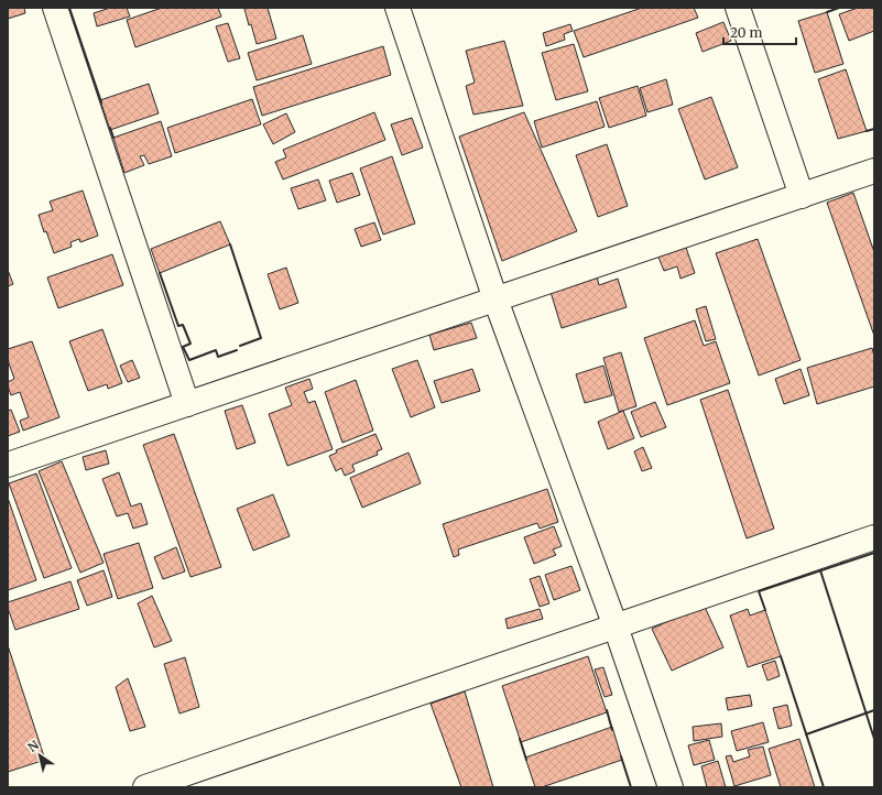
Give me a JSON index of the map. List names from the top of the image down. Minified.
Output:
{"scale_bar":"20 m","north":"top left"}
